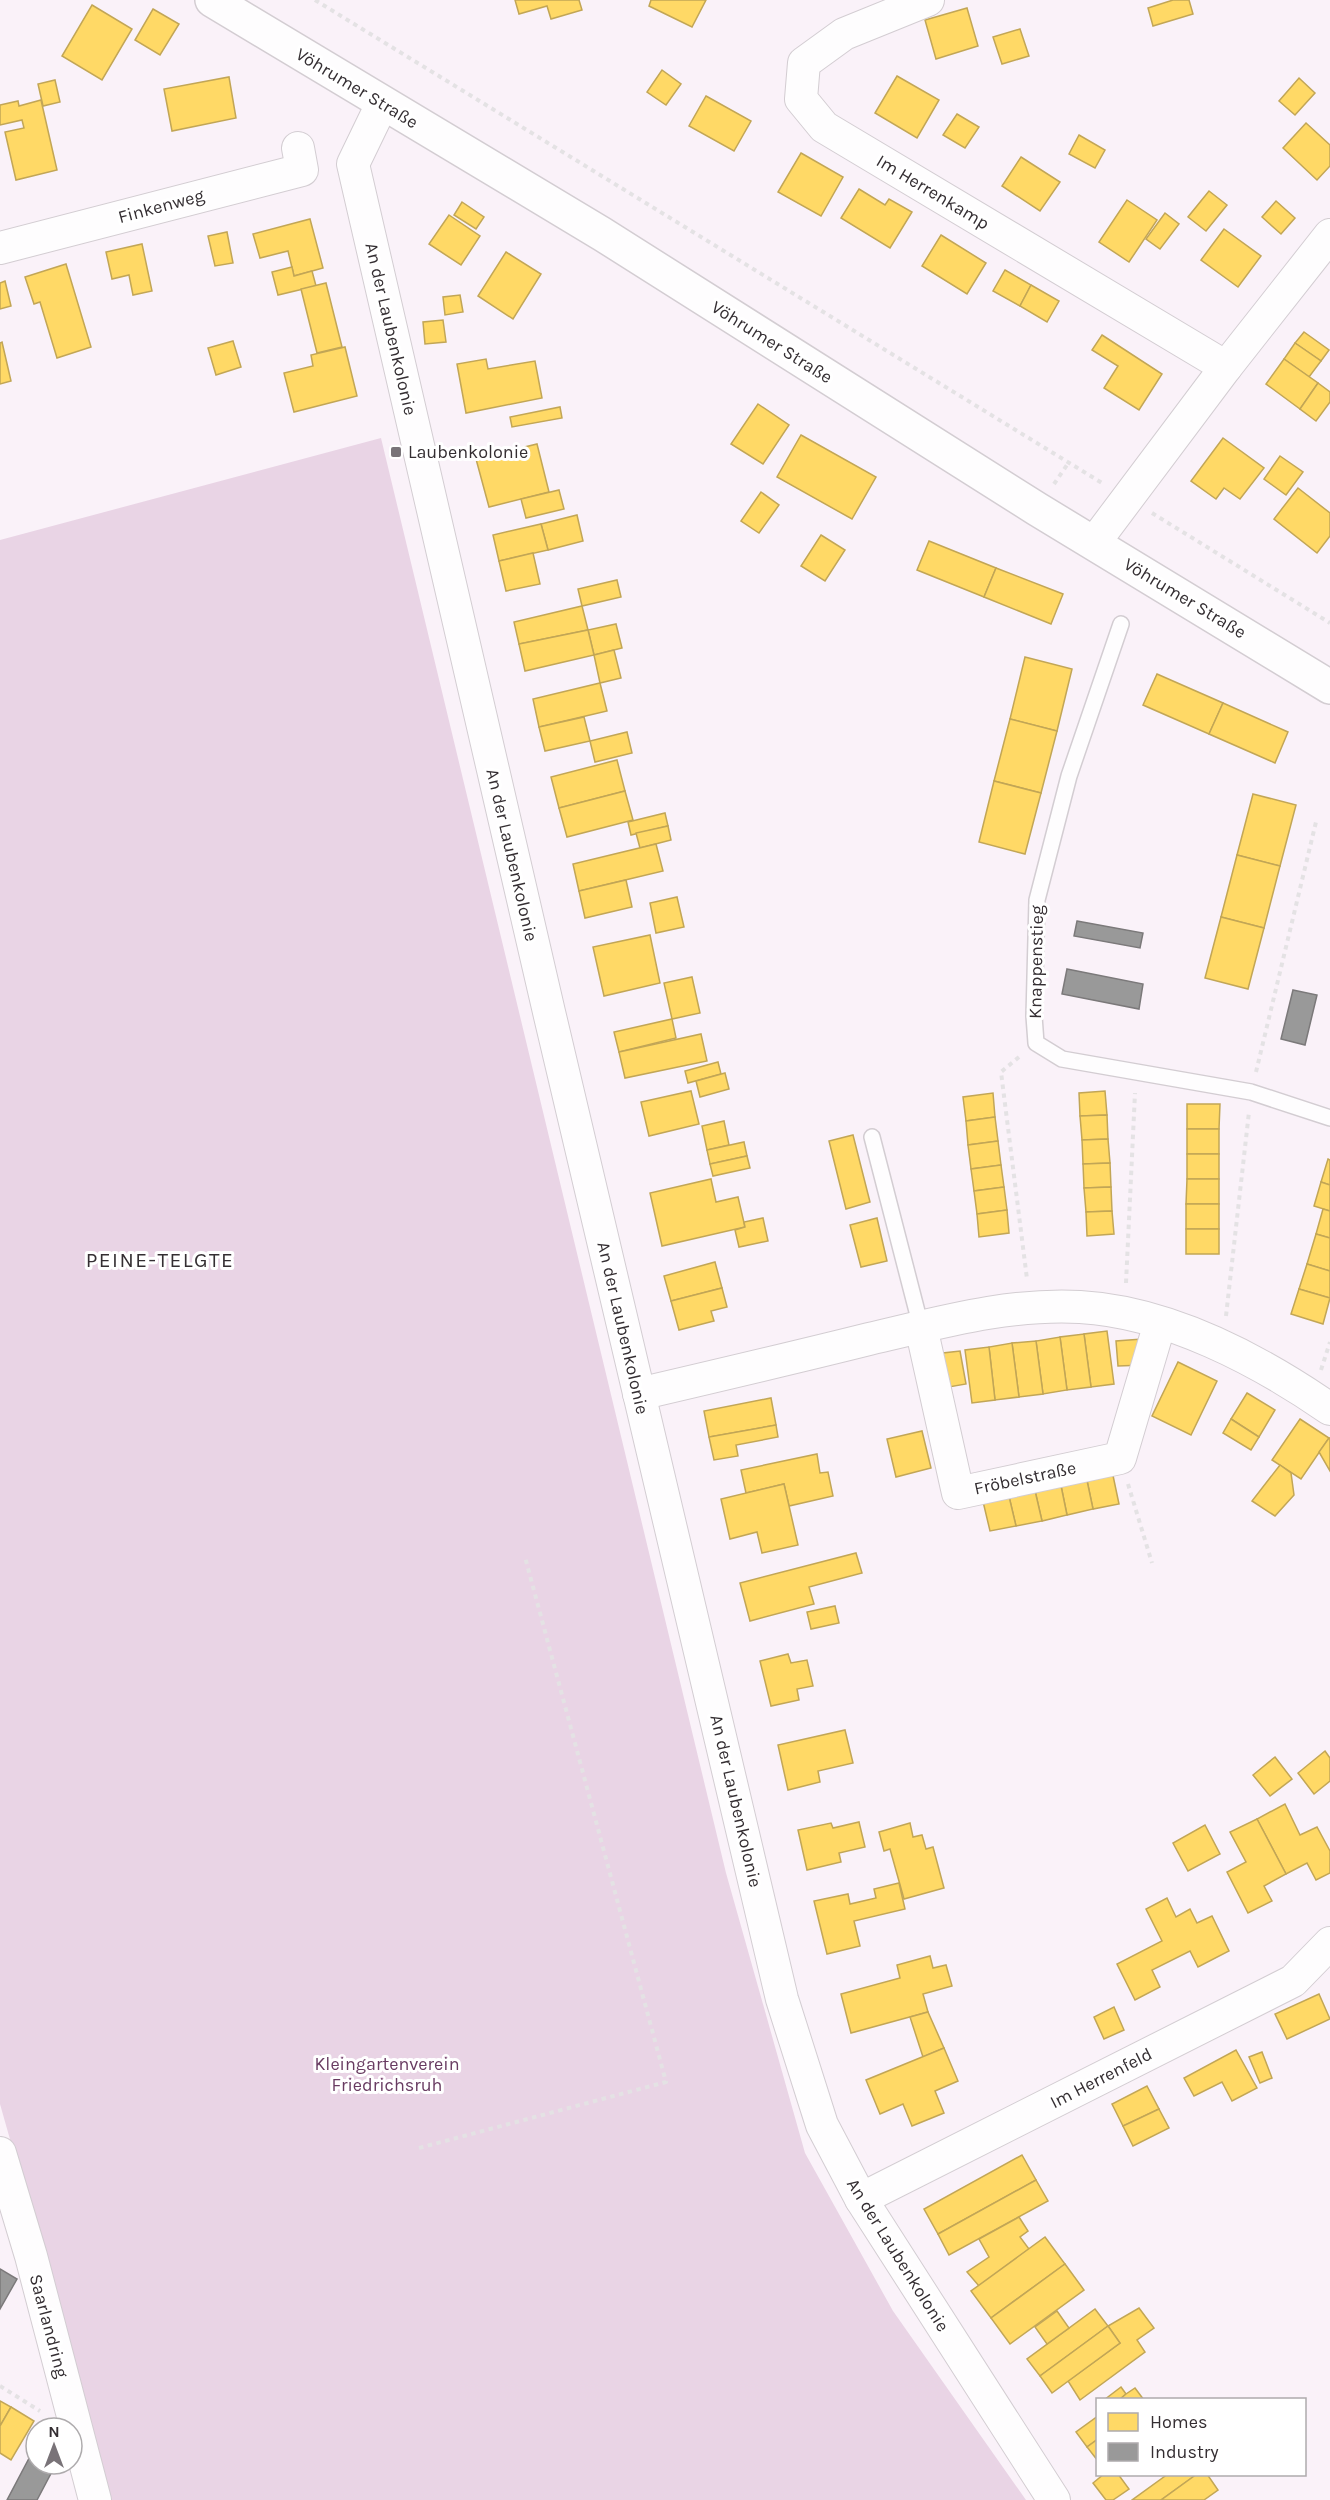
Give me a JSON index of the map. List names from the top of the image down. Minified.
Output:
{"streets":{"main road":["Vöhrumer Straße"],"street":["Im Herrenkamp","Finkenweg","An der Laubenkolonie","Fröbelstraße","Im Herrenfeld","Saarlandring"],"lane":["Knappenstieg"]},"crossings":[["Vöhrumer Straße","An der Laubenkolonie"],["An der Laubenkolonie","Im Herrenfeld"]],"districts":["PEINE-TELGTE"],"parks":["Kleingartenverein Friedrichsruh"],"places":{"transit":["Laubenkolonie"]},"legend":["Homes","Industry"],"north":"top"}
